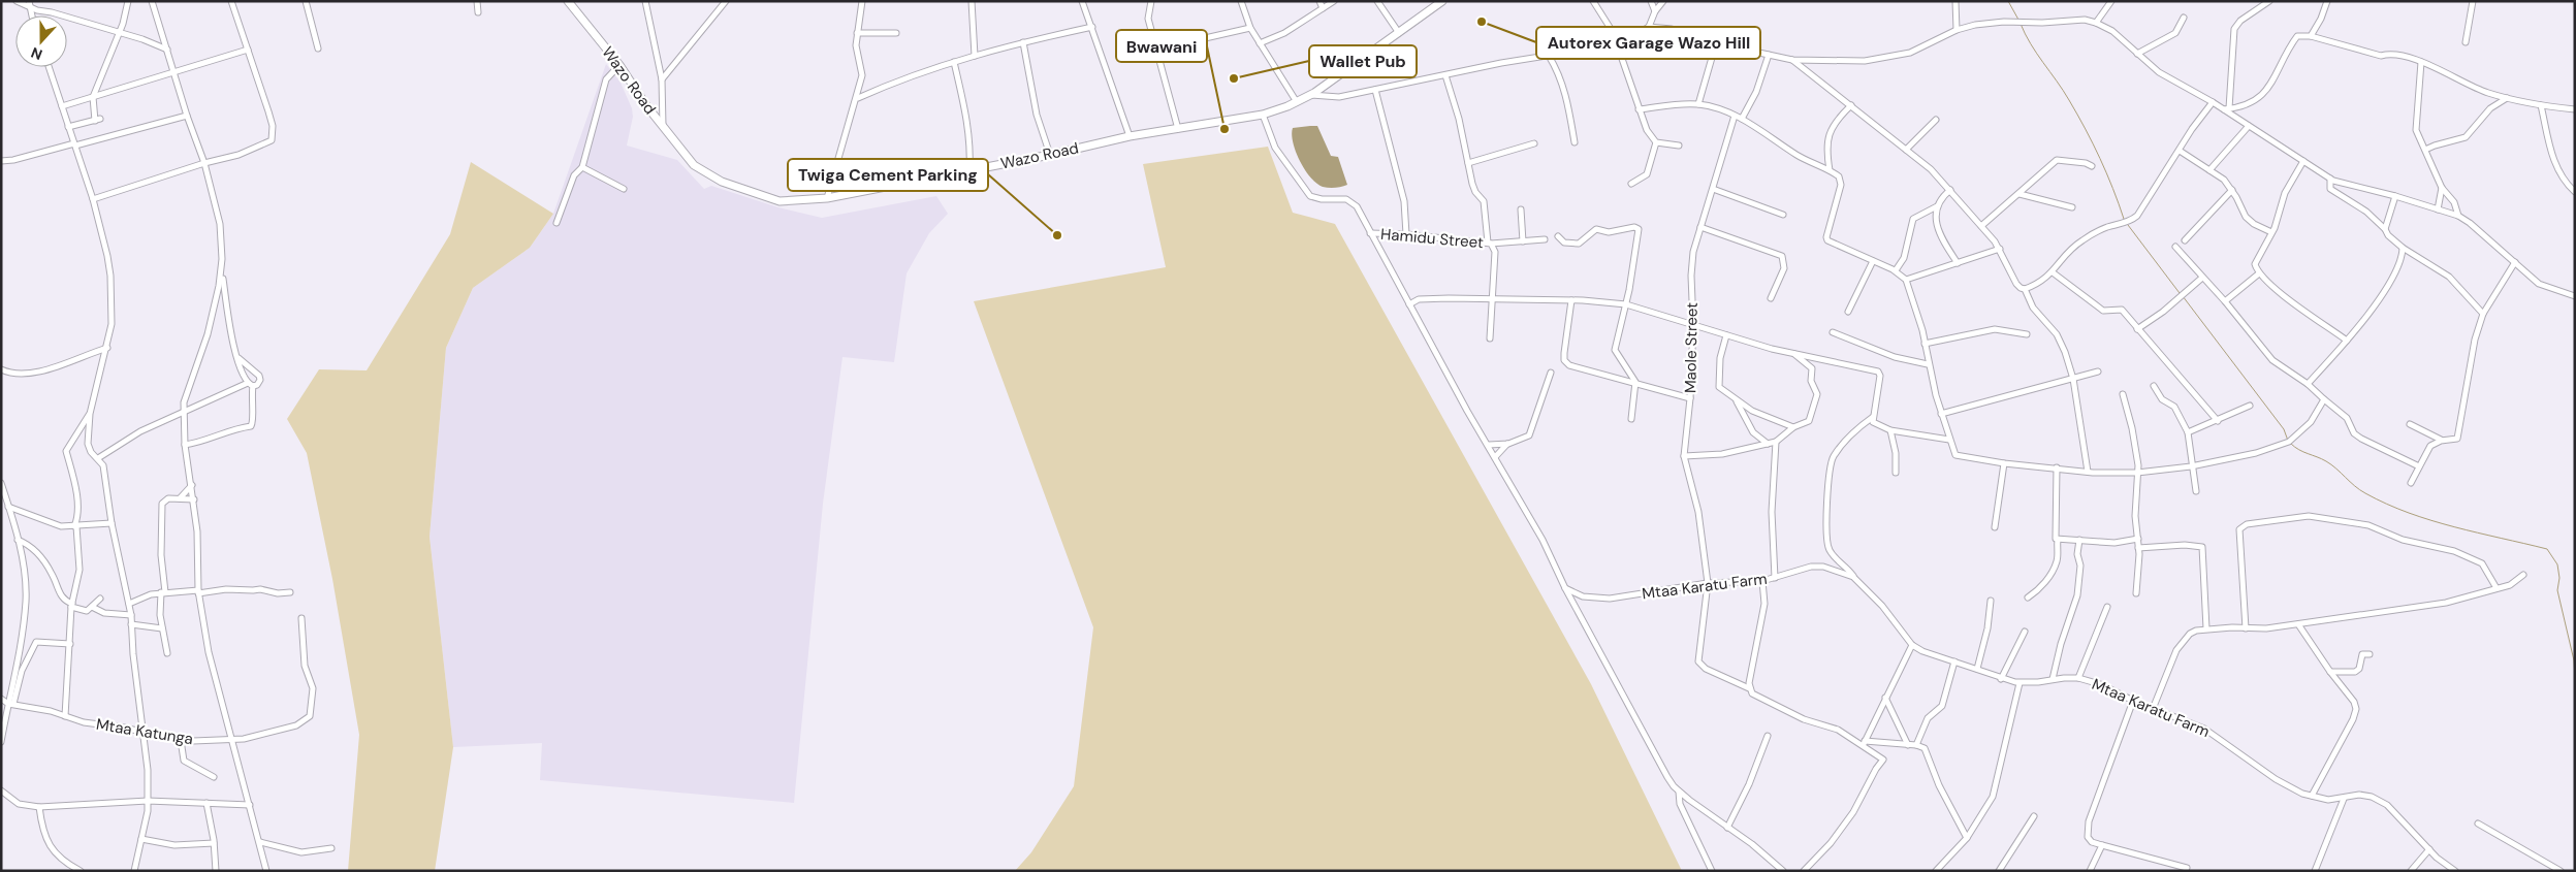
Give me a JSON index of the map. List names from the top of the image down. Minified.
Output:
{"streets":{"main road":["Wazo Road"],"street":["Hamidu Street","Maole Street","Mtaa Karatu Farm","Mtaa Katunga"]},"crossings":[["Maole Street","Mtaa Karatu Farm"]],"places":["Autorex Garage Wazo Hill","Wallet Pub","Bwawani","Twiga Cement Parking"],"north":"bottom"}
